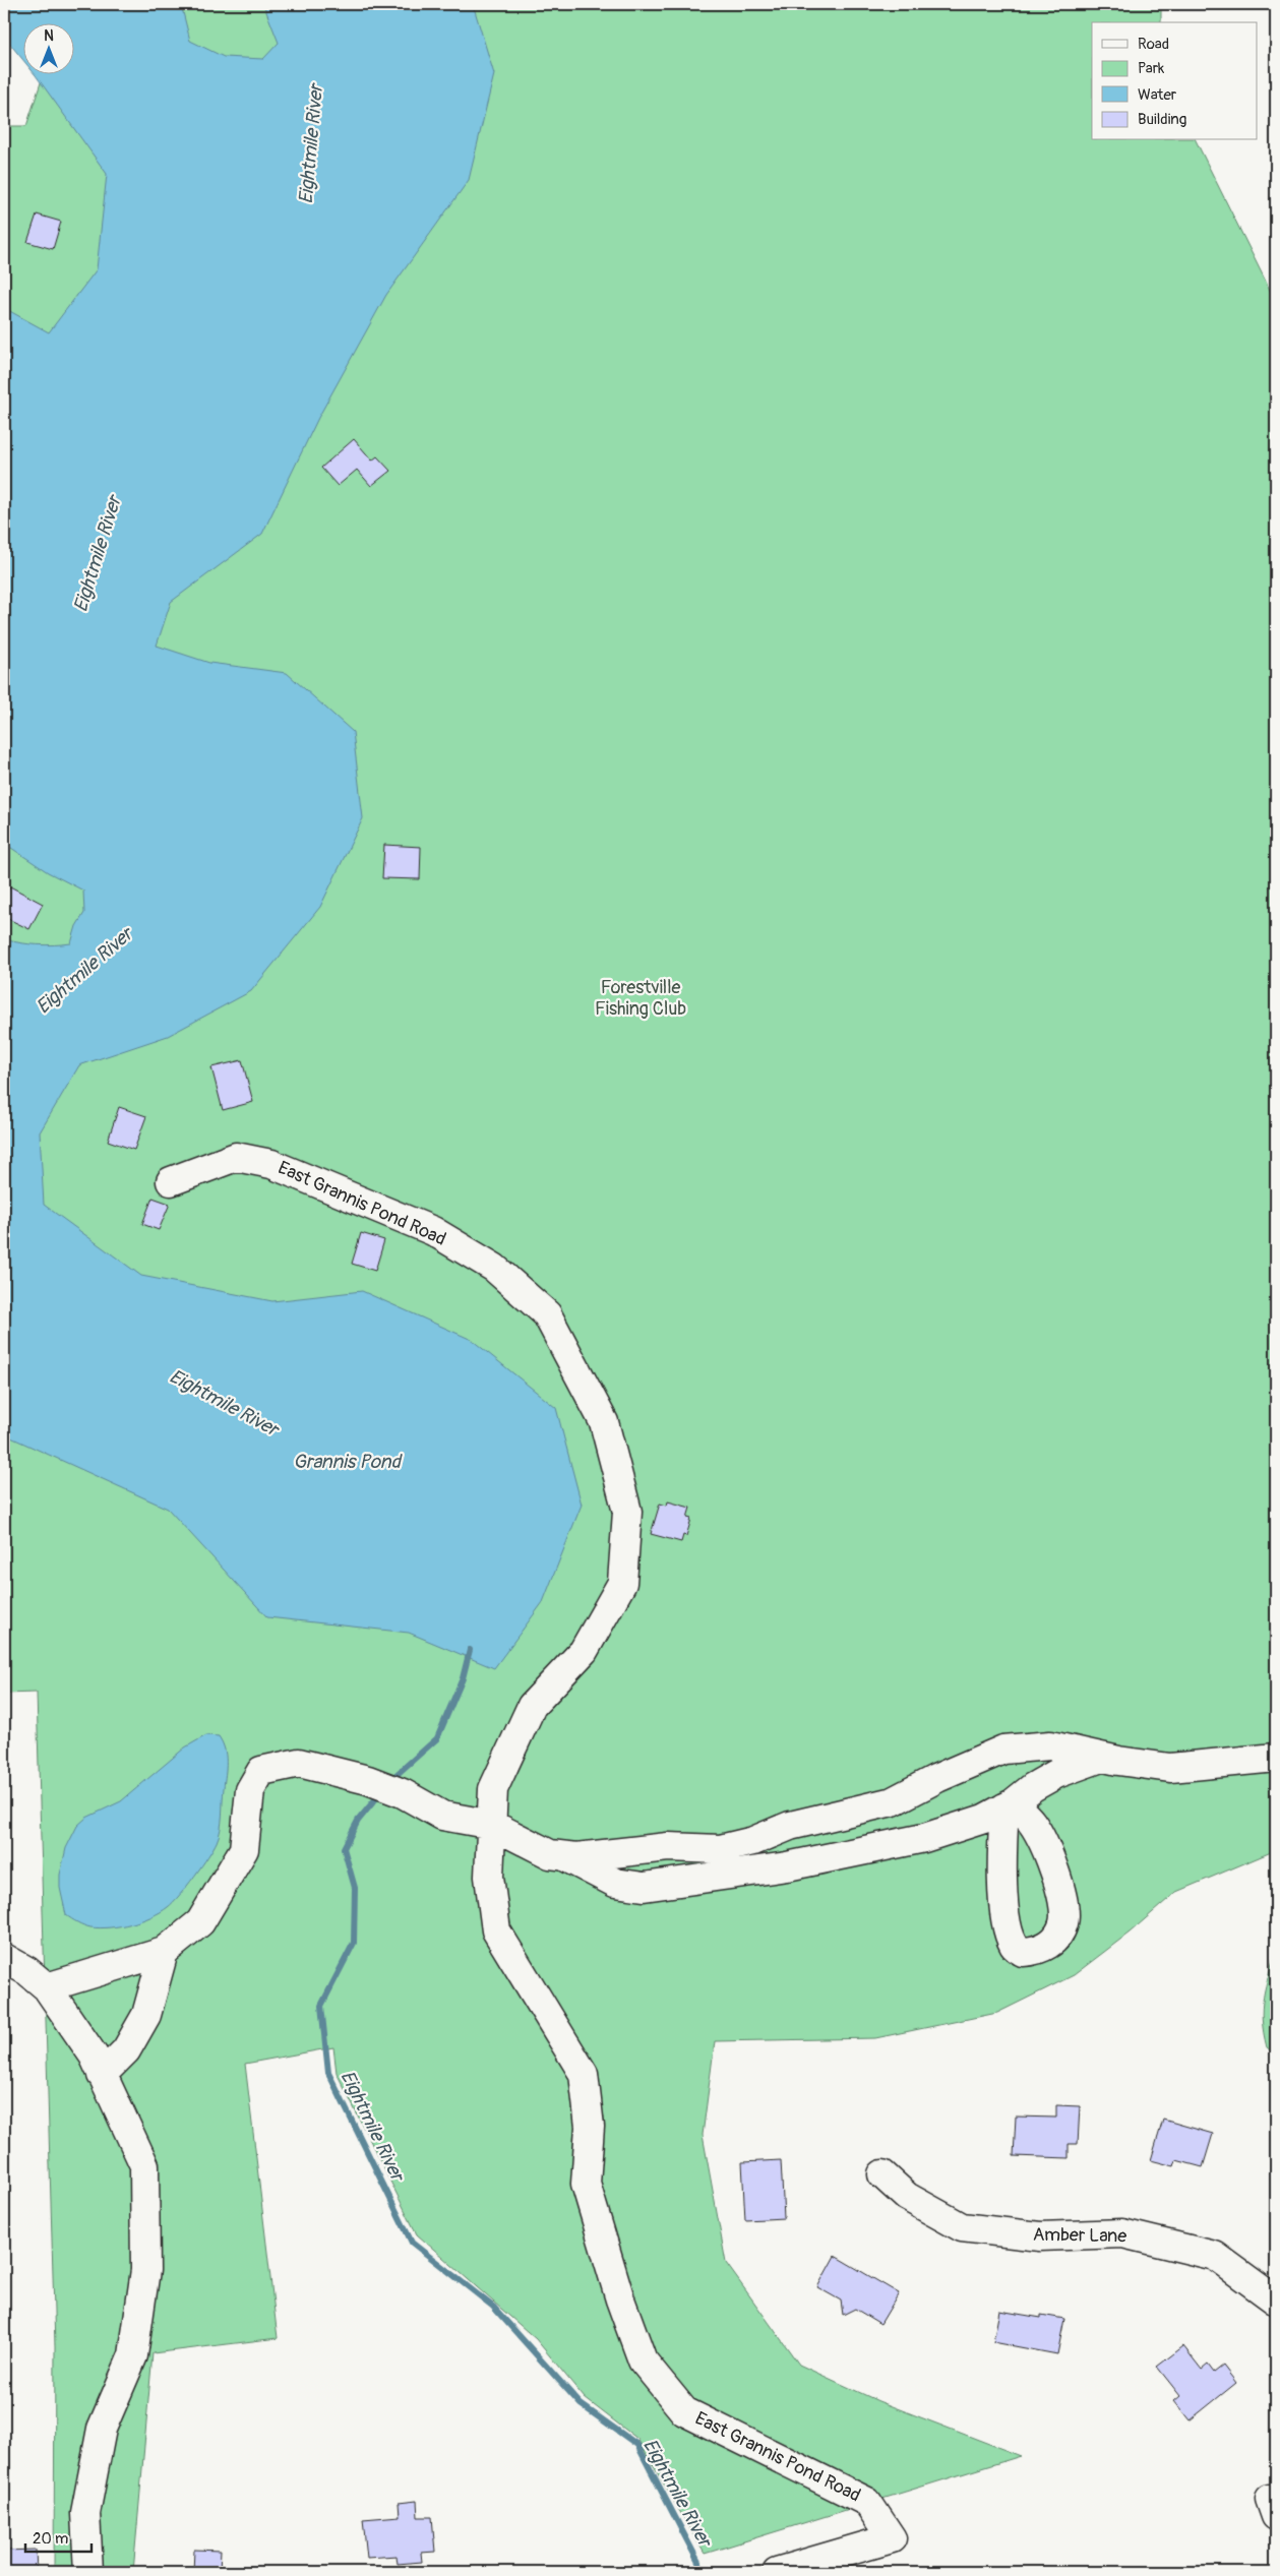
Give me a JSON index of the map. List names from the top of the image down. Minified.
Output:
{"streets":{"street":["East Grannis Pond Road","Amber Lane"]},"water":["Eightmile River","Grannis Pond"],"parks":["Forestville Fishing Club"],"legend":["Road","Park","Water","Building"],"scale_bar":"20 m","north":"top"}
